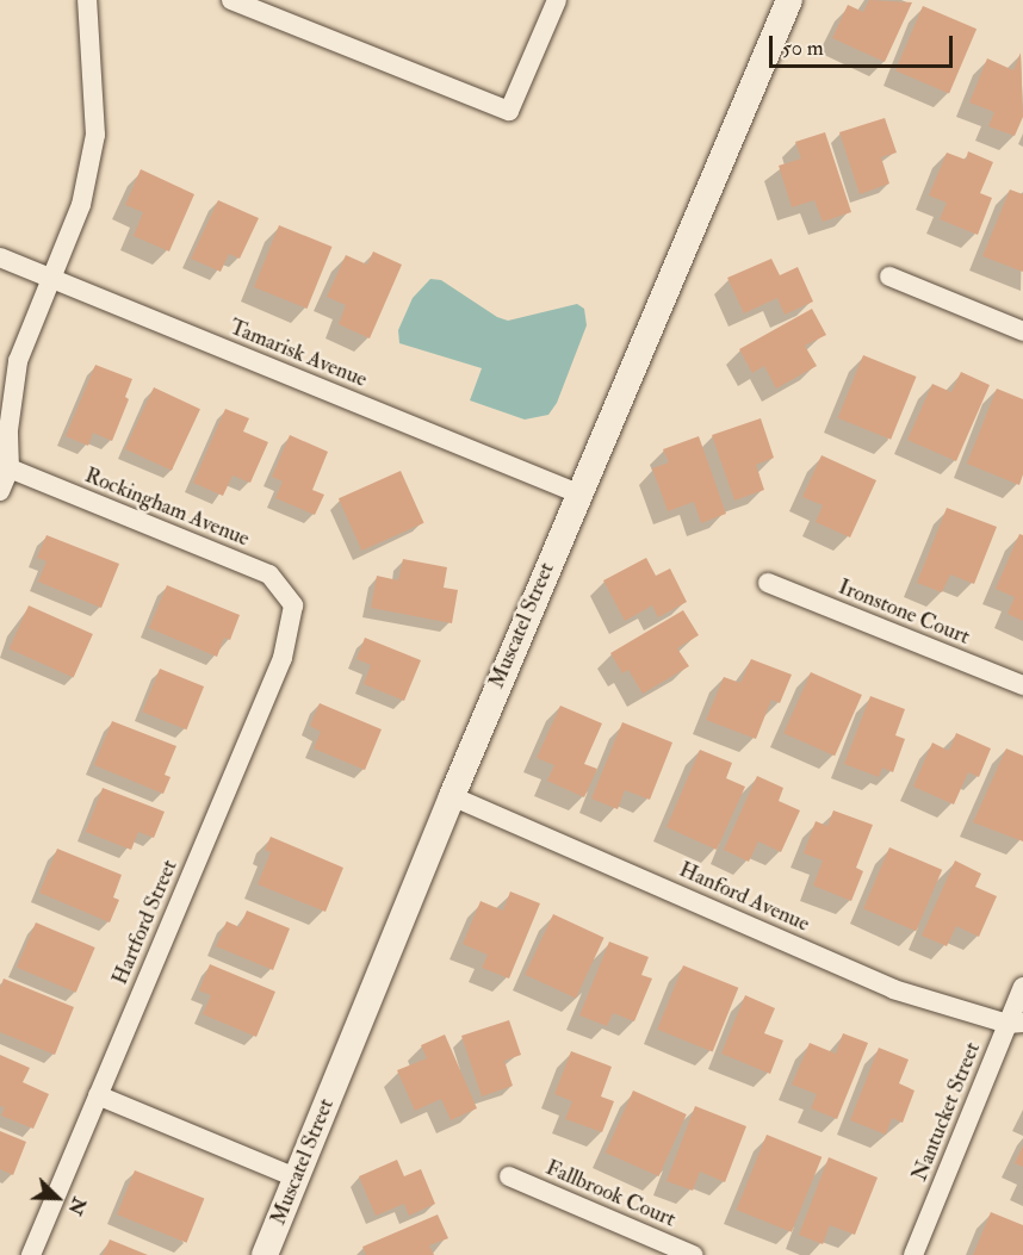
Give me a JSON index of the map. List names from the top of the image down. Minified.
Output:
{"streets":{"street":["Tamarisk Avenue","Rockingham Avenue","Ironstone Court","Muscatel Street","Hanford Avenue","Hartford Street","Nantucket Street","Fallbrook Court"]},"crossings":[["Tamarisk Avenue","Muscatel Street"],["Rockingham Avenue","Hartford Street"],["Muscatel Street","Hanford Avenue"],["Hanford Avenue","Nantucket Street"]],"scale_bar":"50 m","north":"bottom right"}
